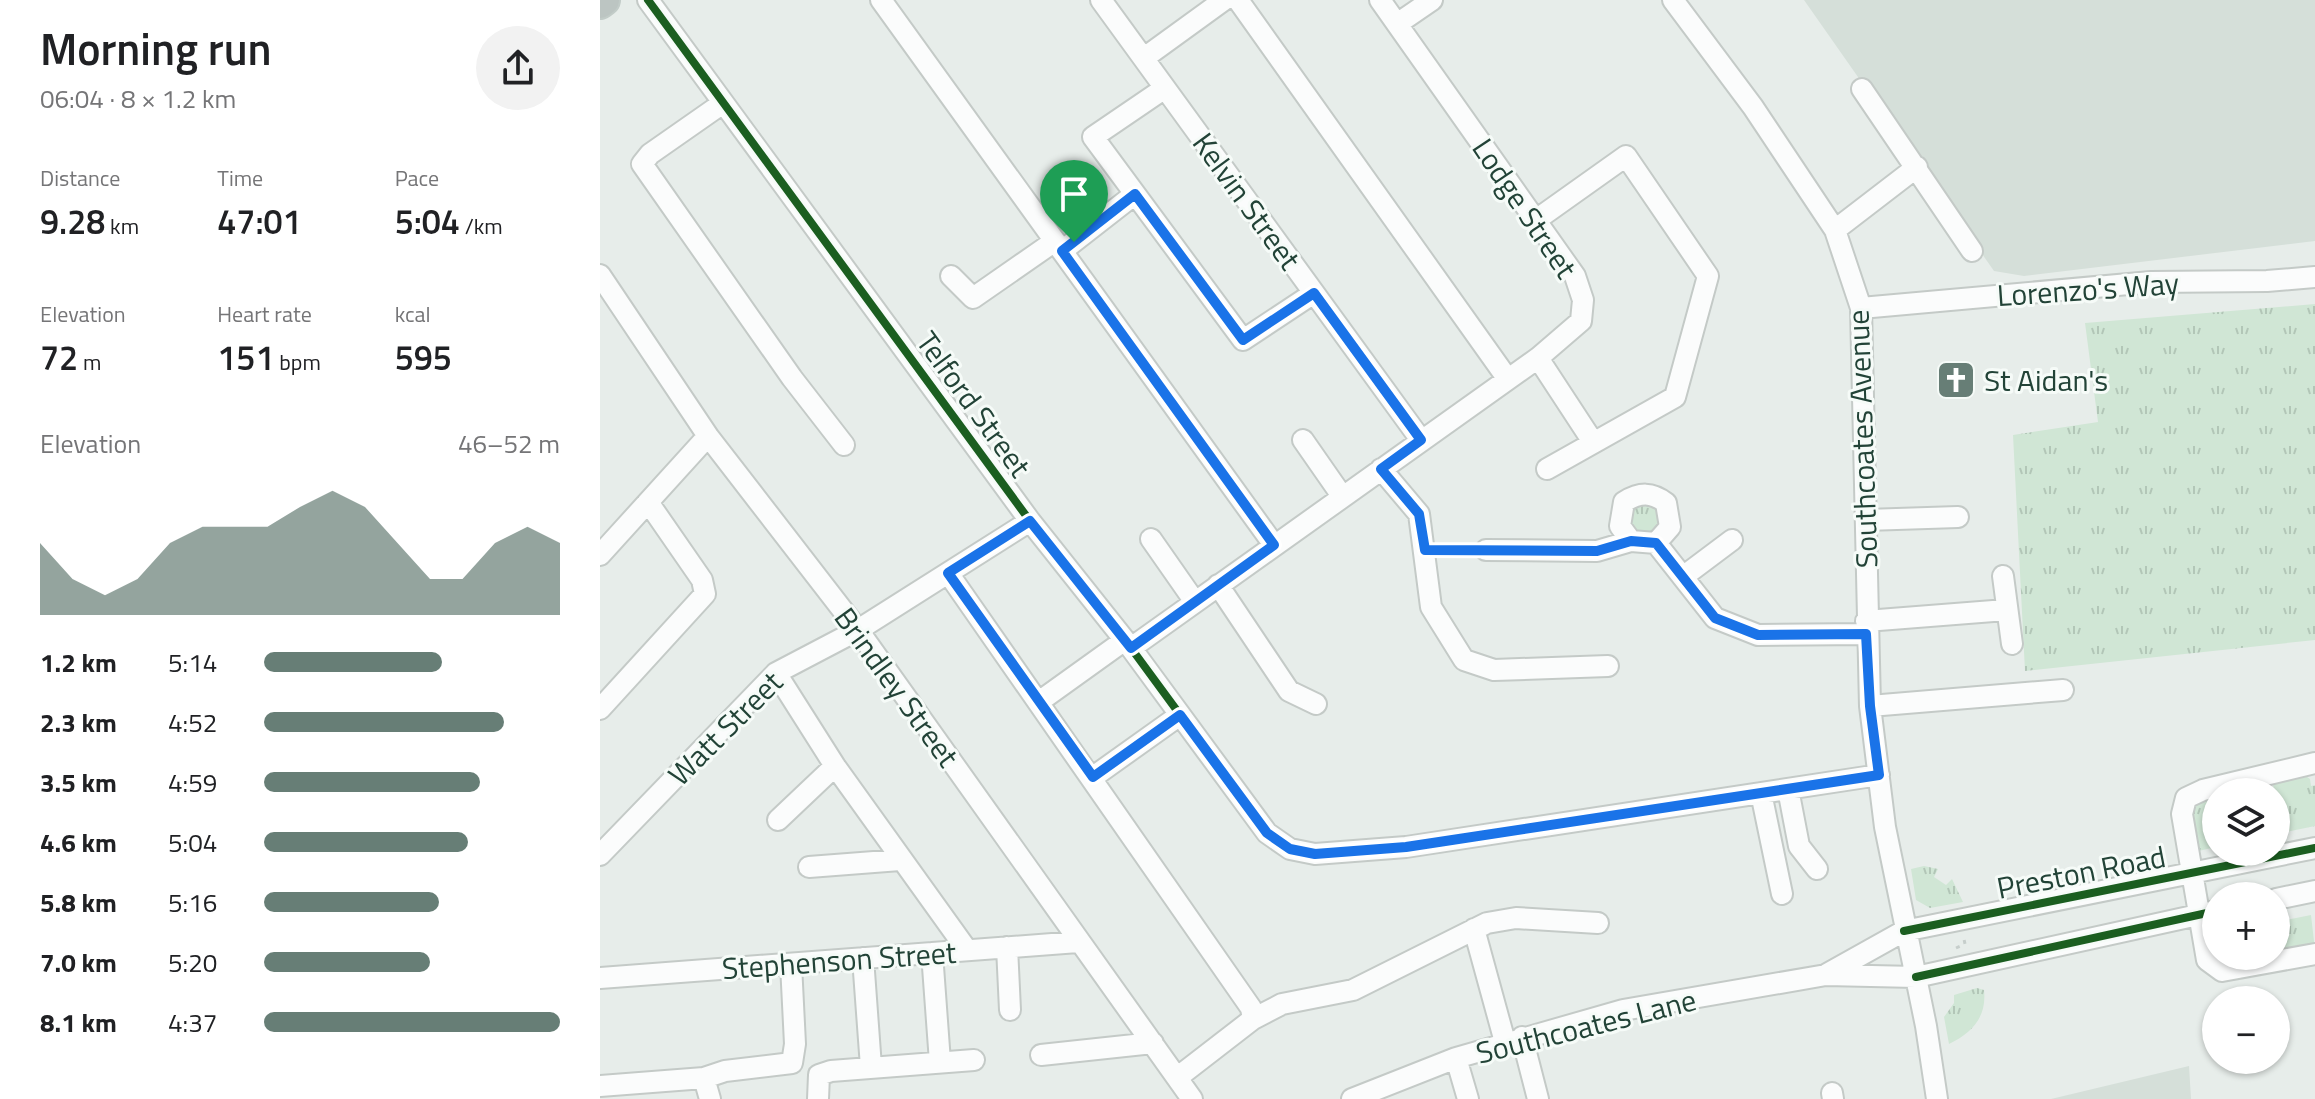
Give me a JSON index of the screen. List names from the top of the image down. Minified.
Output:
{"streets":{"street":["Kelvin Street","Lodge Street","Lorenzo's Way","Telford Street","Southcoates Avenue","Brindley Street","Watt Street","Preston Road","Stephenson Street","Southcoates Lane"]},"crossings":[["Kelvin Street","Lodge Street"],["Lodge Street","Telford Street"],["Lorenzo's Way","Southcoates Avenue"],["Telford Street","Southcoates Avenue"],["Telford Street","Watt Street"],["Southcoates Avenue","Preston Road"],["Southcoates Avenue","Southcoates Lane"],["Brindley Street","Watt Street"],["Brindley Street","Stephenson Street"],["Preston Road","Southcoates Lane"]],"places":{"church":["St Aidan's"]},"page":{"heading":["Morning run","06:04 · 8 × 1.2 km"],"stats":[["Distance","9.28 km"],["Time","47:01"],["Pace","5:04 /km"],["Elevation","72 m"],["Heart rate","151 bpm"],["kcal","595"]],"chart":["Elevation","46–52 m"],"list":[{"name":"1.2 km","note":"5:14"},{"name":"2.3 km","note":"4:52"},{"name":"3.5 km","note":"4:59"},{"name":"4.6 km","note":"5:04"},{"name":"5.8 km","note":"5:16"},{"name":"7.0 km","note":"5:20"},{"name":"8.1 km","note":"4:37"}],"map_buttons":["+","−"]}}
